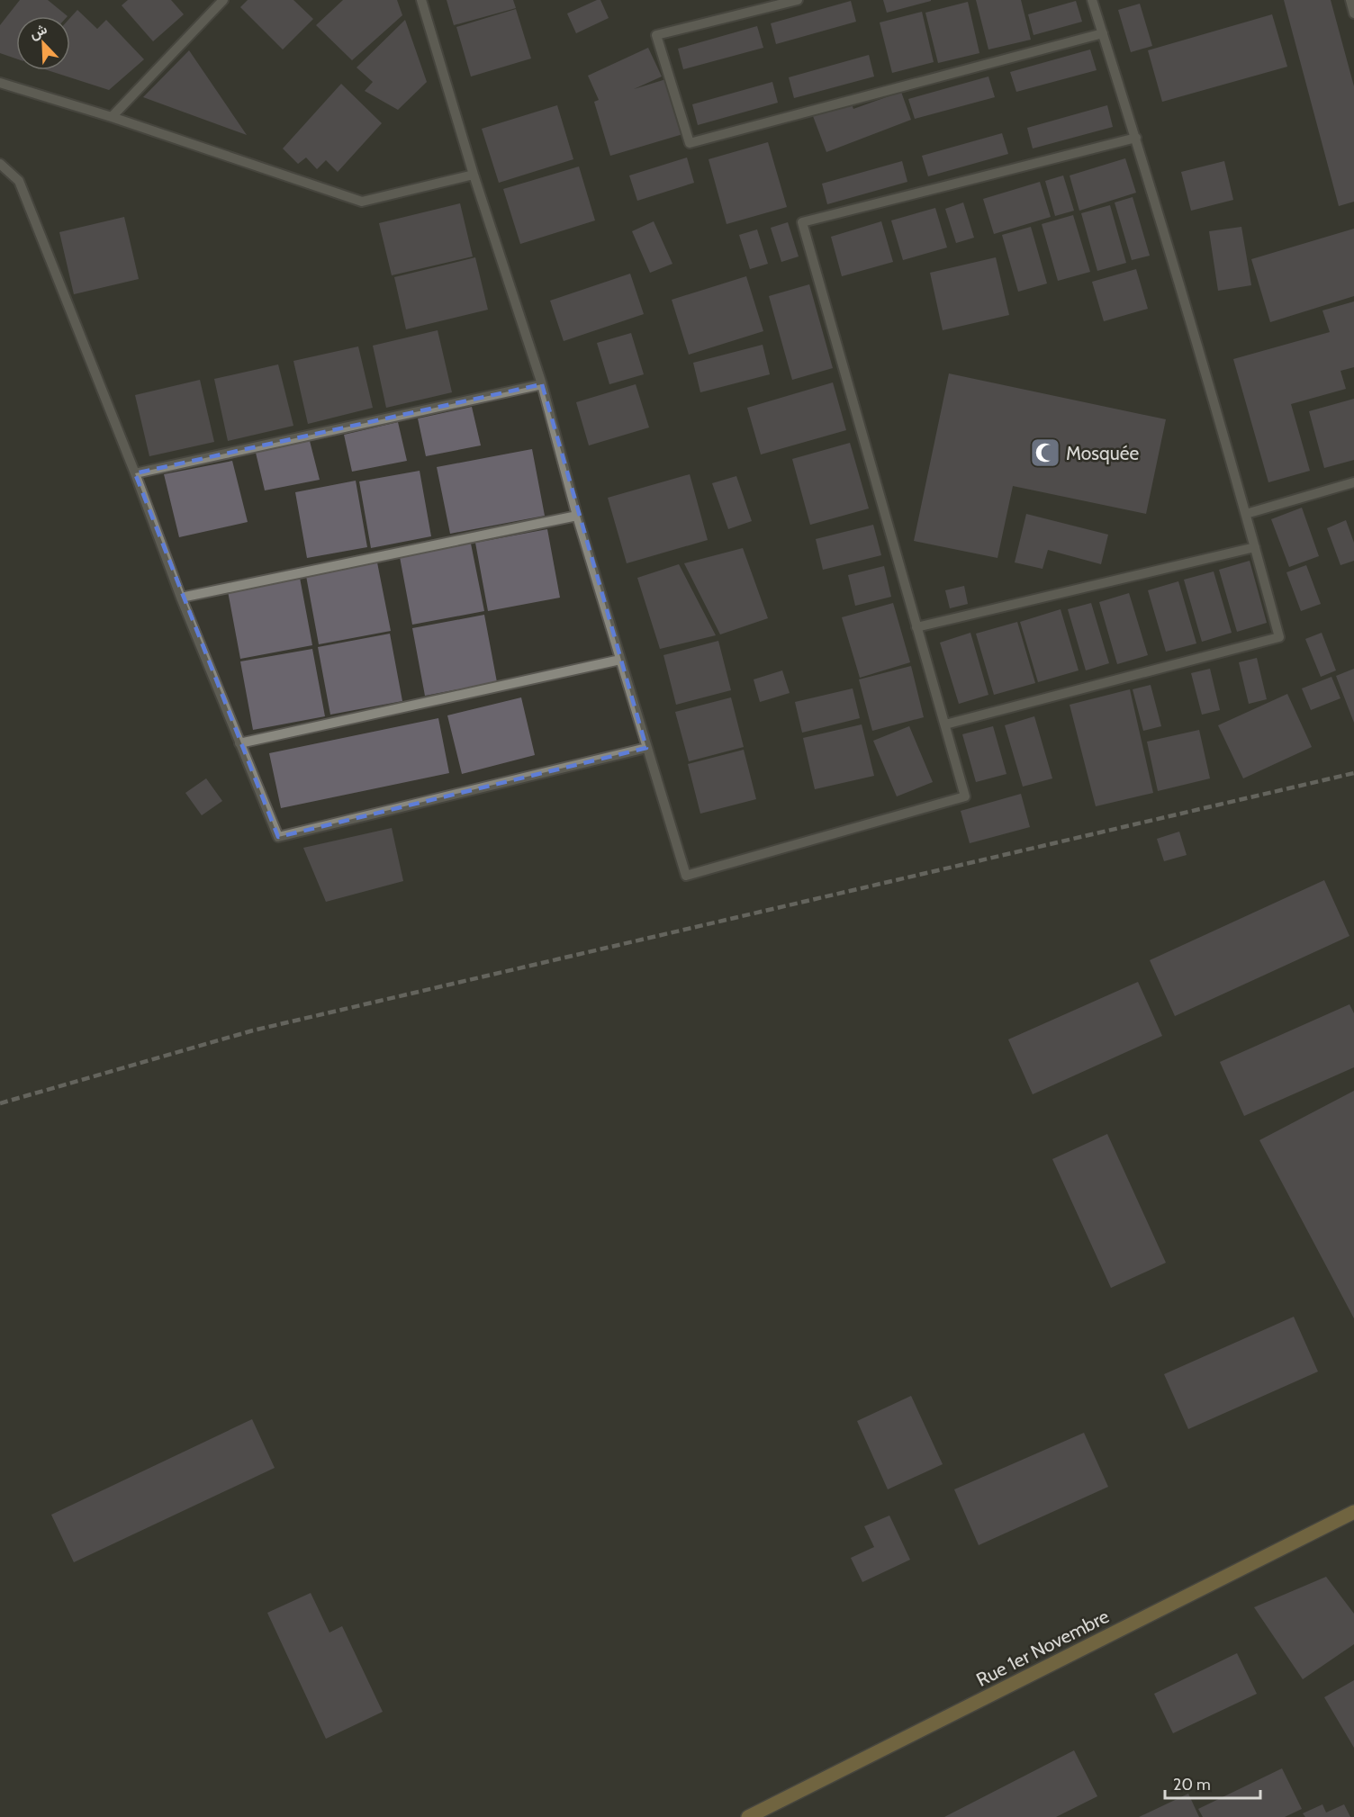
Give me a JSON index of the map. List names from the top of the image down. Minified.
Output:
{"streets":{"main road":["Rue 1er Novembre"]},"places":{"mosque":["Mosquée"]},"scale_bar":"20 m","north":"top left"}
